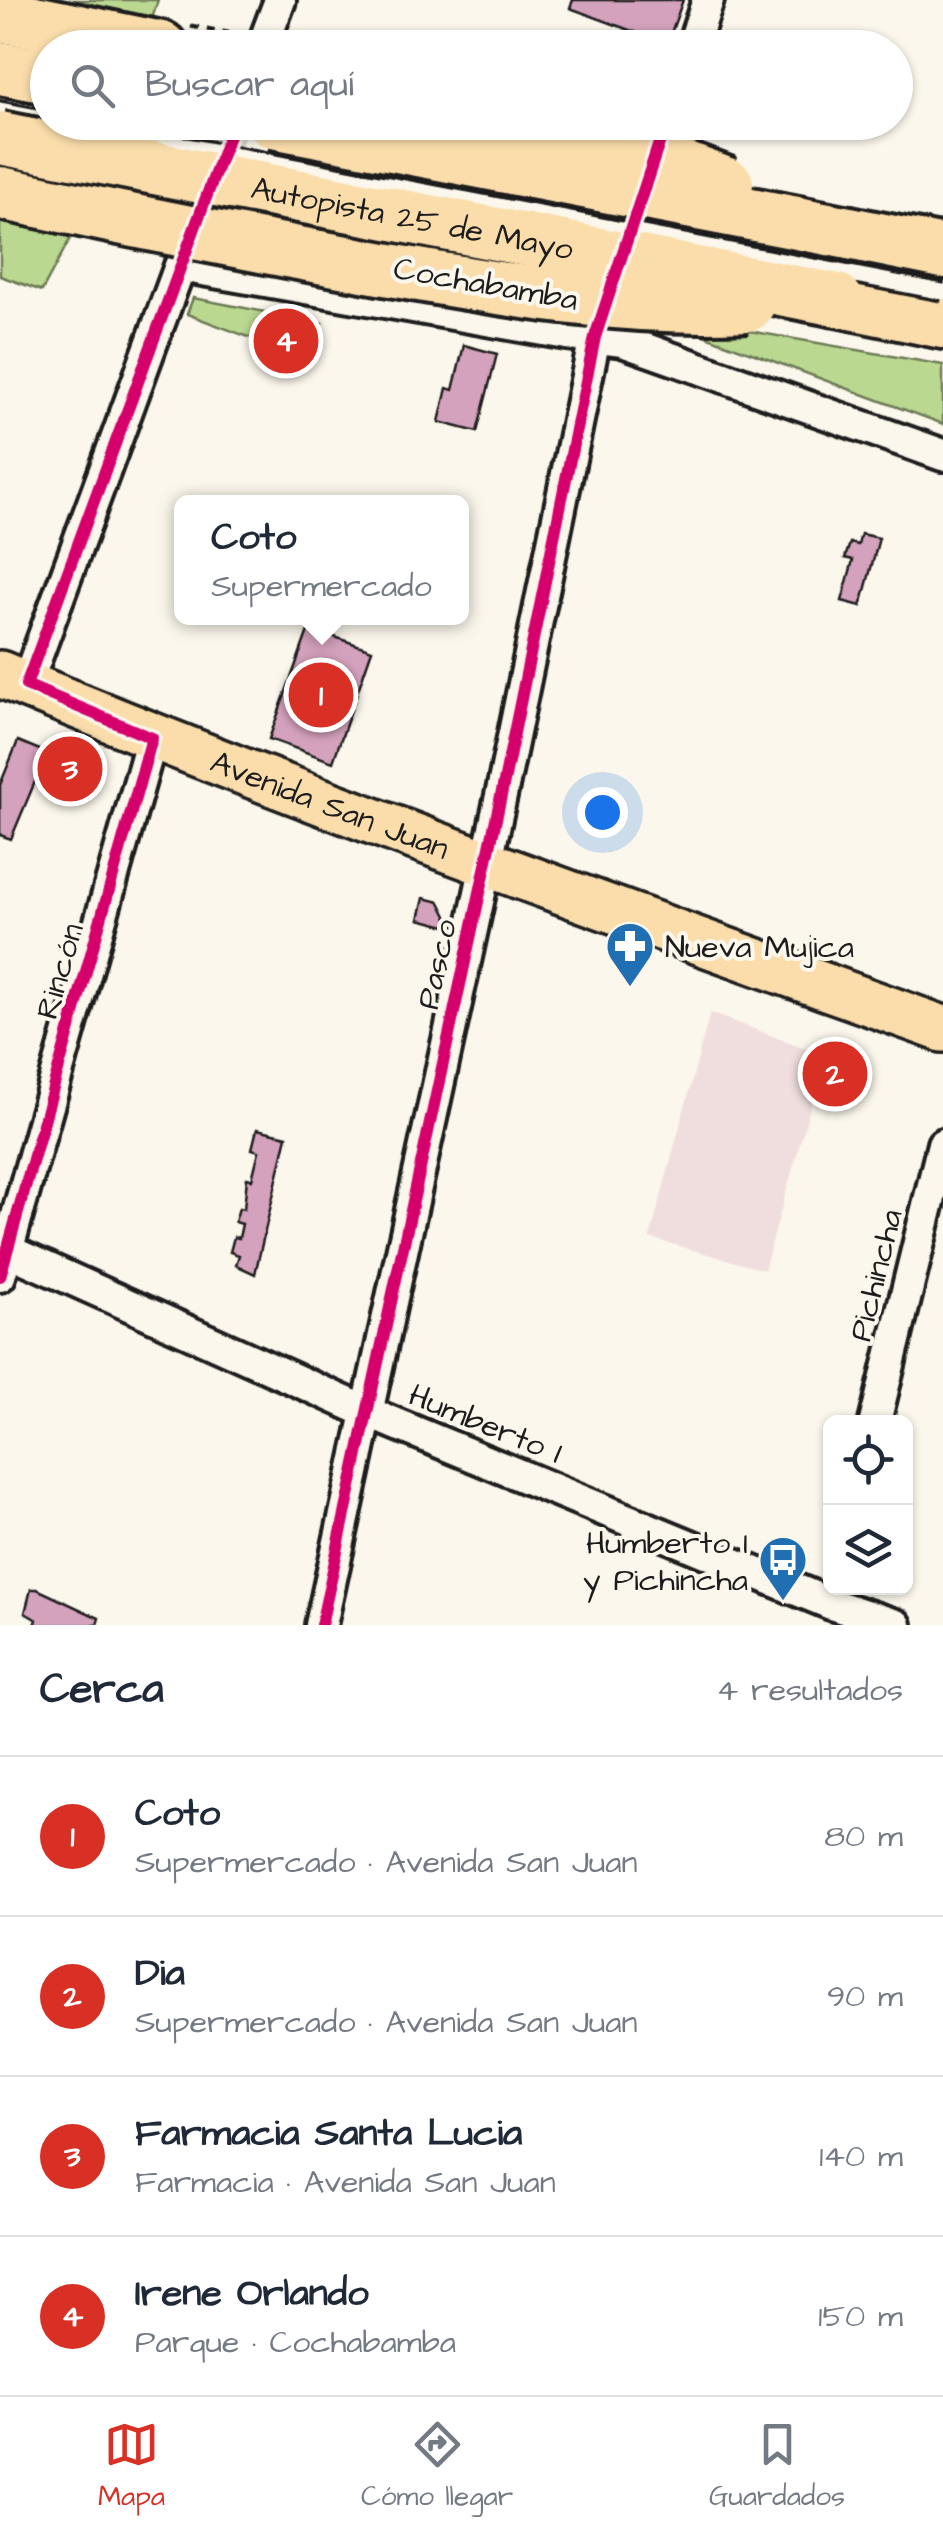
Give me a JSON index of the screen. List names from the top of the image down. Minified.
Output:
{"streets":{"highway":["Autopista 25 de Mayo"],"main road":["Avenida San Juan"],"street":["Cochabamba","Pasco","Rincón","Pichincha","Humberto I"]},"crossings":[["Cochabamba","Avenida San Juan"],["Cochabamba","Pasco"],["Avenida San Juan","Pasco"],["Avenida San Juan","Rincón"],["Pasco","Humberto I"],["Rincón","Humberto I"]],"places":{"pharmacy":["Nueva Mujica"],"bus stop":["Humberto I y Pichincha"]},"page":{"search":"Buscar aquí","pins":["4","1","3","2"],"popup":["Coto","Supermercado"],"heading":["Cerca","4 resultados"],"list":[{"mark":"1","name":"Coto","note":"Supermercado · Avenida San Juan","value":"80 m"},{"mark":"2","name":"Dia","note":"Supermercado · Avenida San Juan","value":"90 m"},{"mark":"3","name":"Farmacia Santa Lucia","note":"Farmacia · Avenida San Juan","value":"140 m"},{"mark":"4","name":"Irene Orlando","note":"Parque · Cochabamba","value":"150 m"}],"nav":["Mapa","Cómo llegar","Guardados"]}}
